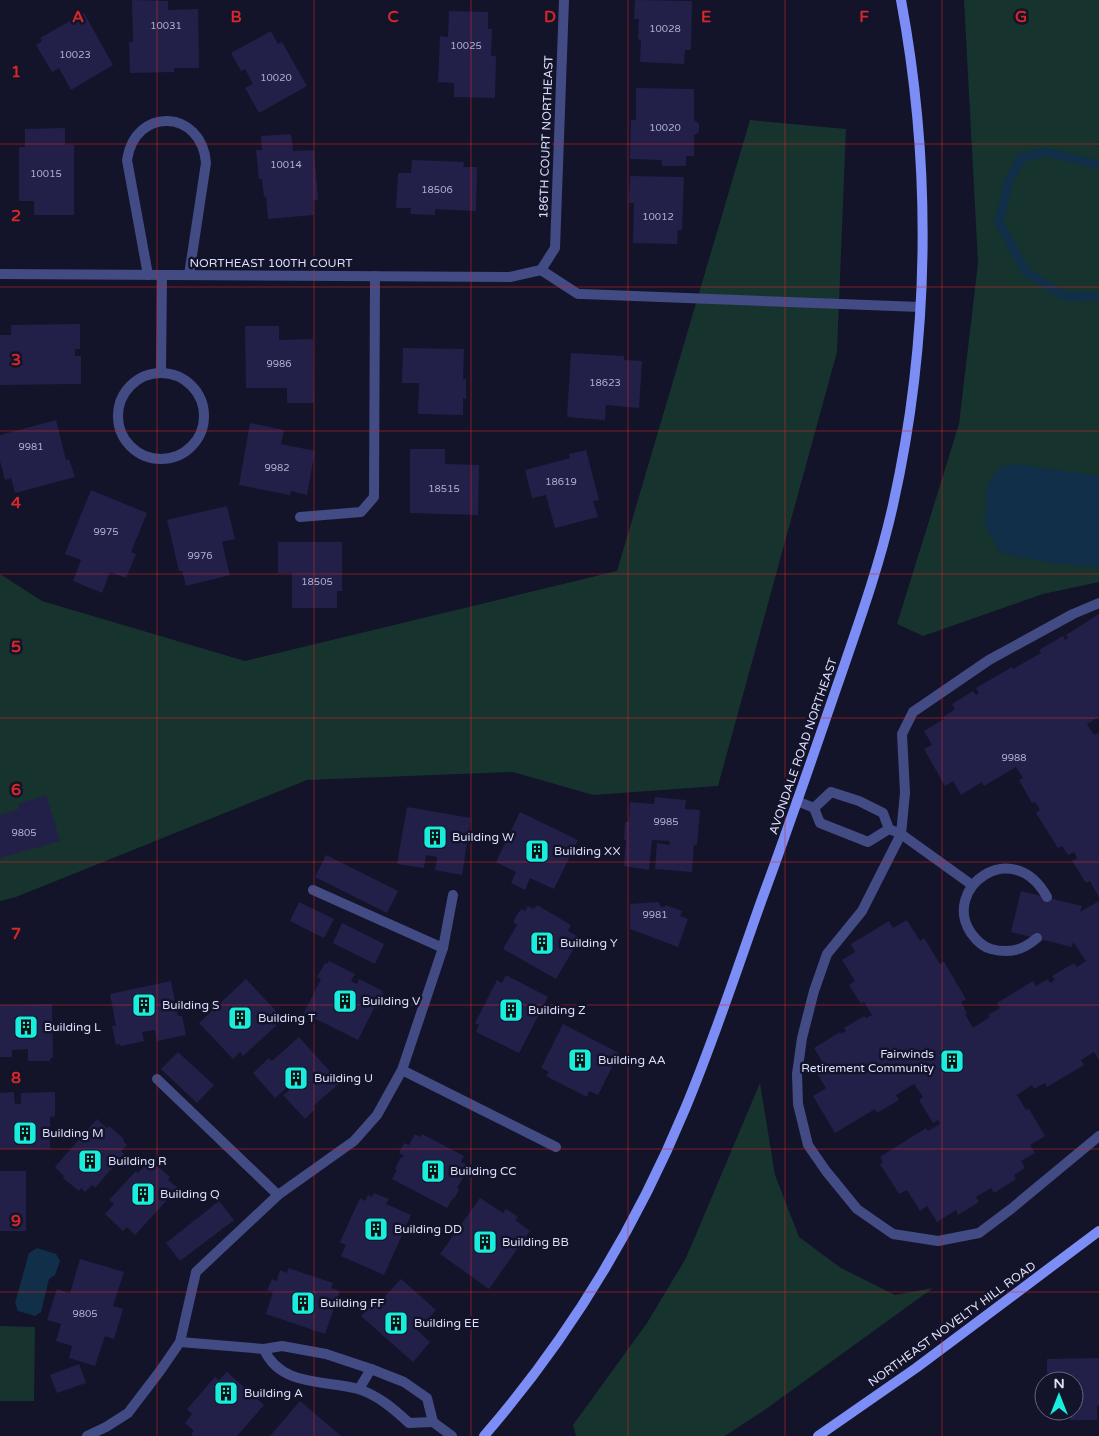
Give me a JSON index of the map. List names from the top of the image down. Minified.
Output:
{"streets":{"main road":["AVONDALE ROAD NORTHEAST","NORTHEAST NOVELTY HILL ROAD"],"street":["186TH COURT NORTHEAST","NORTHEAST 100TH COURT"]},"crossings":[["186TH COURT NORTHEAST","NORTHEAST 100TH COURT"]],"places":{"building":["Building W","Building XX","Building Y","Building V","Building S","Building Z","Building T","Building L","Building AA","Fairwinds Retirement Community","Building U","Building M","Building R","Building CC","Building Q","Building DD","Building BB","Building FF","Building EE","Building A"]},"house_numbers":["10031","10028","10025","10023","10020","10020","10014","10015","18506","10012","9986","18623","9981","9982","18619","18515","9975","9976","18505","9988","9985","9805","9981","9805"],"north":"top","grid":{"columns":["A","B","C","D","E","F","G"],"rows":["1","2","3","4","5","6","7","8","9"]}}
